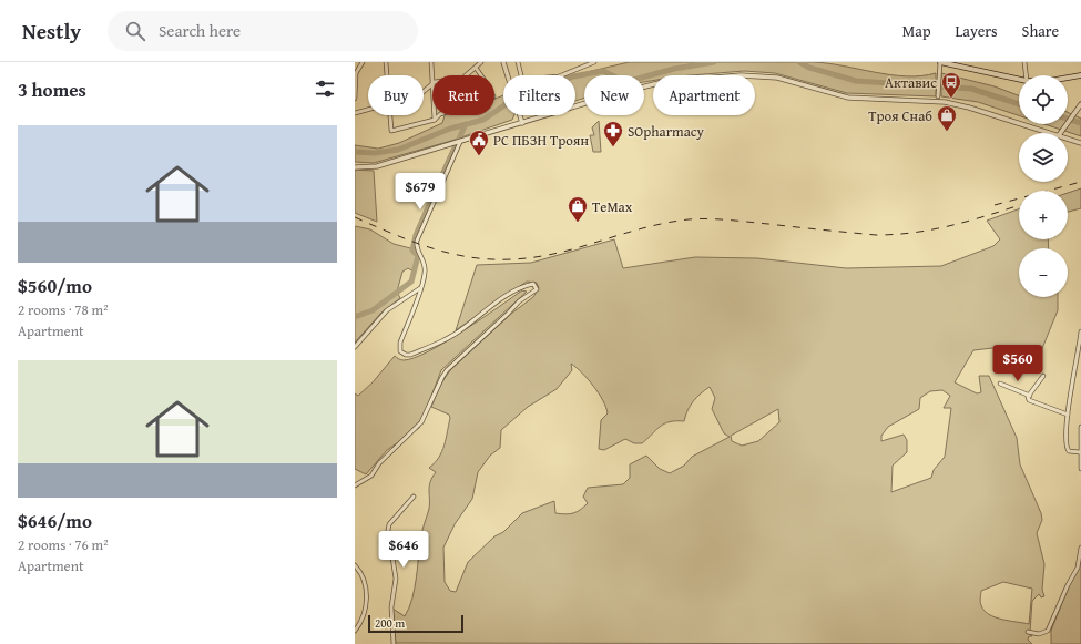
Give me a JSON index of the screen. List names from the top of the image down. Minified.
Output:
{"places":{"bus stop":["Актавис"],"shop":["Троя Снаб","ТеМах"],"pharmacy":["SOpharmacy"],"public building":["РС ПБЗН Троян"]},"scale_bar":"200 m","page":{"header":"Nestly","search":"Search here","nav":["Map","Layers","Share"],"heading":"3 homes","map_buttons":["+","−"],"chip":["Buy","Rent","Filters","New","Apartment"],"list":[{"name":"$560/mo","note":"2 rooms · 78 m² · Apartment"},{"name":"$646/mo","note":"2 rooms · 76 m² · Apartment"}],"price":["$679","$560","$646"],"scale":"200 m"}}
